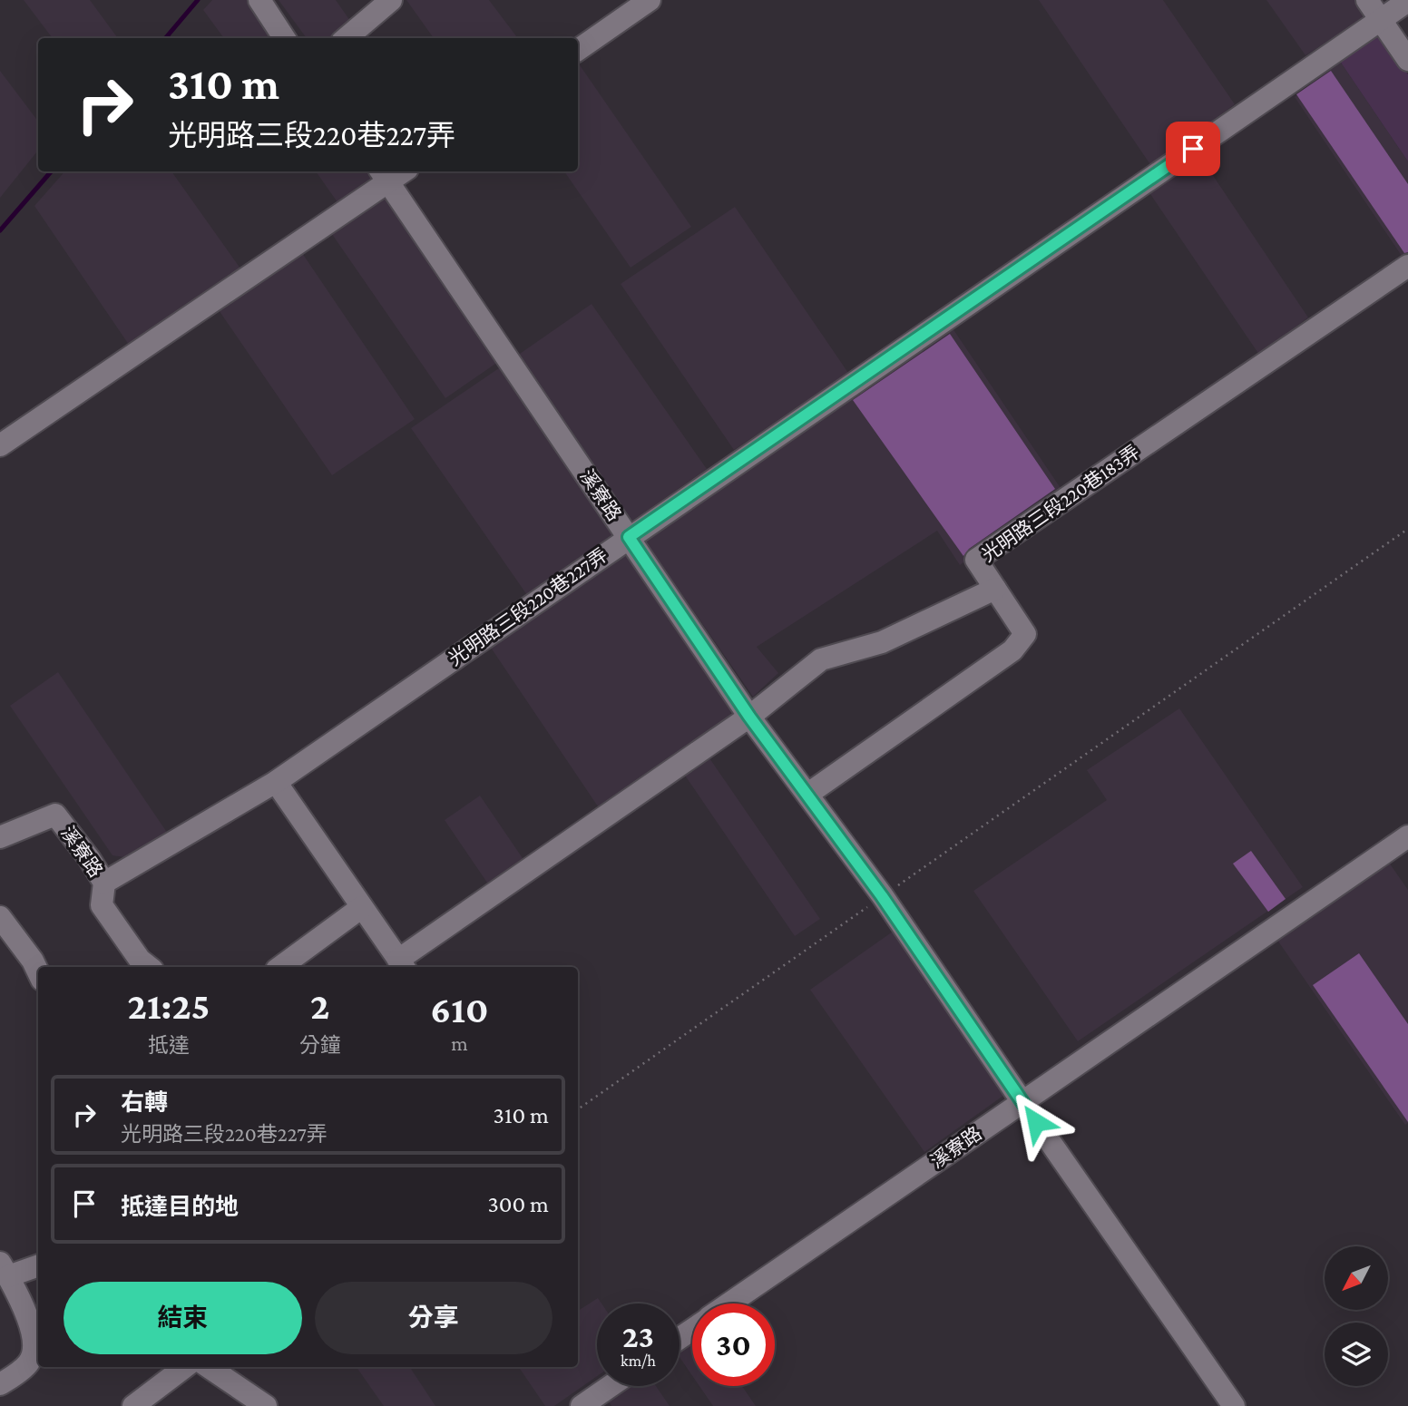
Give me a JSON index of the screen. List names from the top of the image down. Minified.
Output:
{"streets":{"street":["溪寮路","光明路三段220巷183弄","光明路三段220巷227弄"]},"crossings":[["溪寮路","光明路三段220巷183弄"],["溪寮路","光明路三段220巷227弄"]],"north":"bottom left","page":{"turn":["310 m","光明路三段220巷227弄"],"eta":["21:25","抵達","2","分鐘","610","m"],"list":[{"name":"右轉","note":"光明路三段220巷227弄","value":"310 m"},{"name":"抵達目的地","value":"300 m"}],"buttons":["結束","分享"],"speed":"23 km/h","limit":"30"}}
